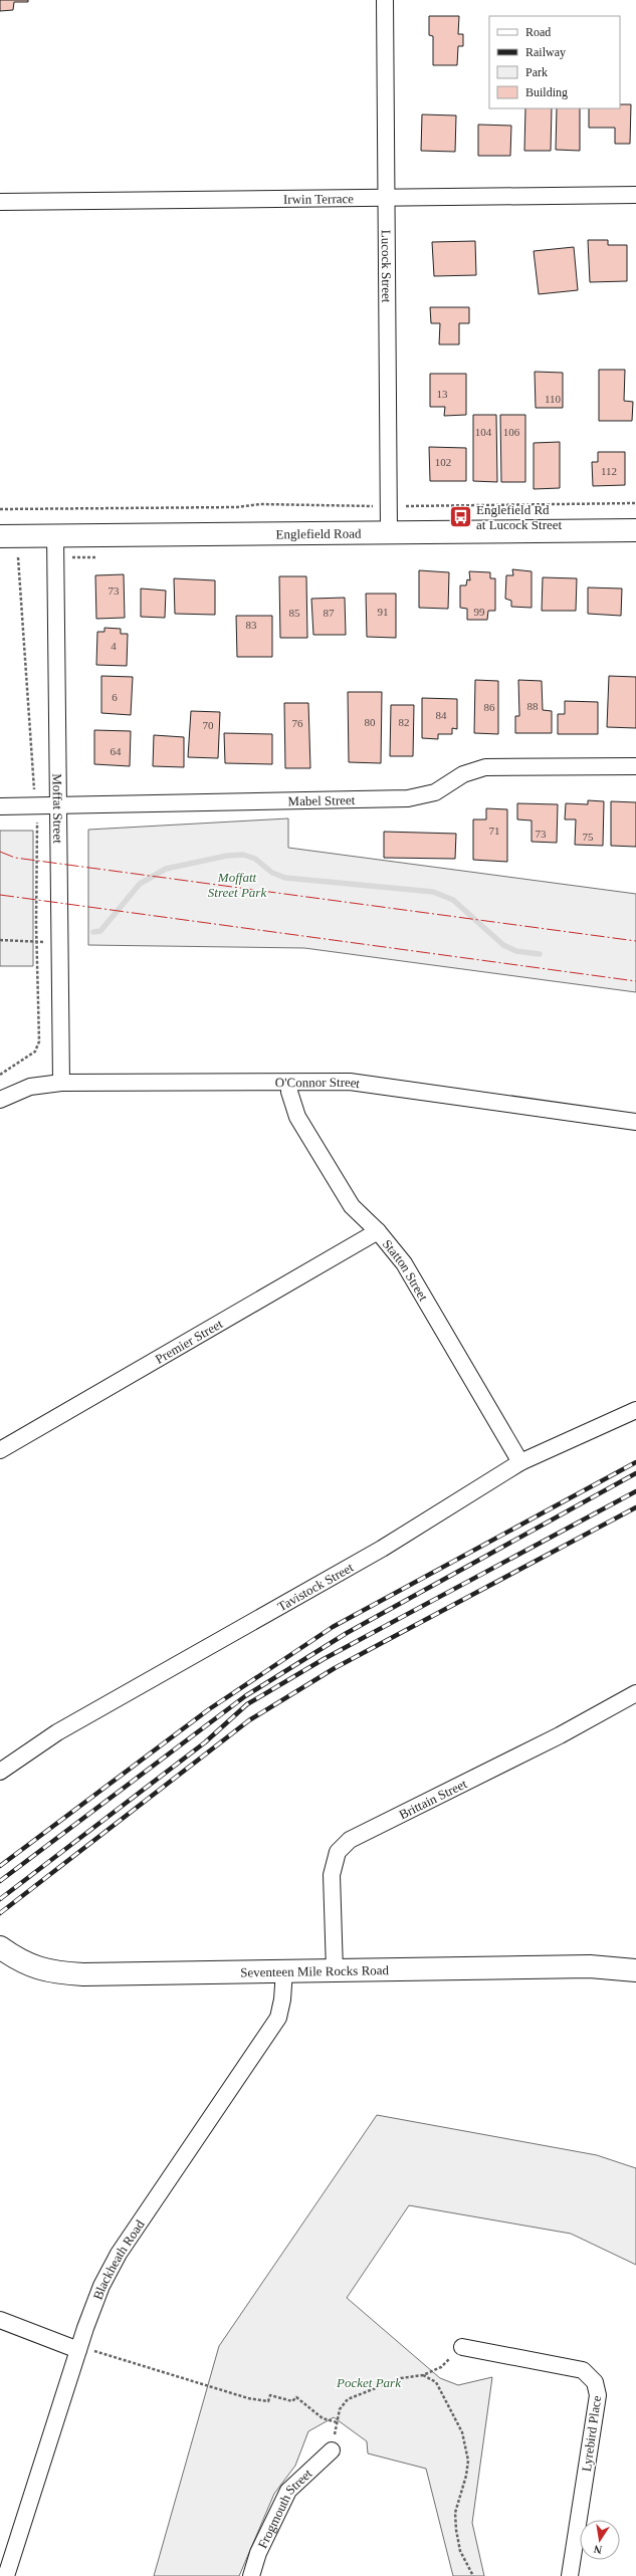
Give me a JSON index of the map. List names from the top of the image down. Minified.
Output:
{"streets":{"main road":["Englefield Road","Seventeen Mile Rocks Road"],"street":["Irwin Terrace","Lucock Street","Mabel Street","Moffat Street","O'Connor Street","Statton Street","Premier Street","Tavistock Street","Brittain Street","Blackheath Road","Lyrebird Place","Frogmouth Street"]},"crossings":[["Irwin Terrace","Lucock Street"],["Lucock Street","Englefield Road"],["Englefield Road","Moffat Street"],["Mabel Street","Moffat Street"],["Moffat Street","O'Connor Street"],["O'Connor Street","Statton Street"],["Statton Street","Premier Street"],["Statton Street","Tavistock Street"],["Brittain Street","Seventeen Mile Rocks Road"],["Seventeen Mile Rocks Road","Blackheath Road"]],"parks":["Moffatt Street Park","Pocket Park"],"places":{"bus stop":["Englefield Rd at Lucock Street"]},"house_numbers":["13","110","104","106","102","112","73","91","99","85","87","83","4","6","88","86","84","80","82","76","70","64","71","73","75"],"legend":["Road","Railway","Park","Building"],"north":"bottom"}
